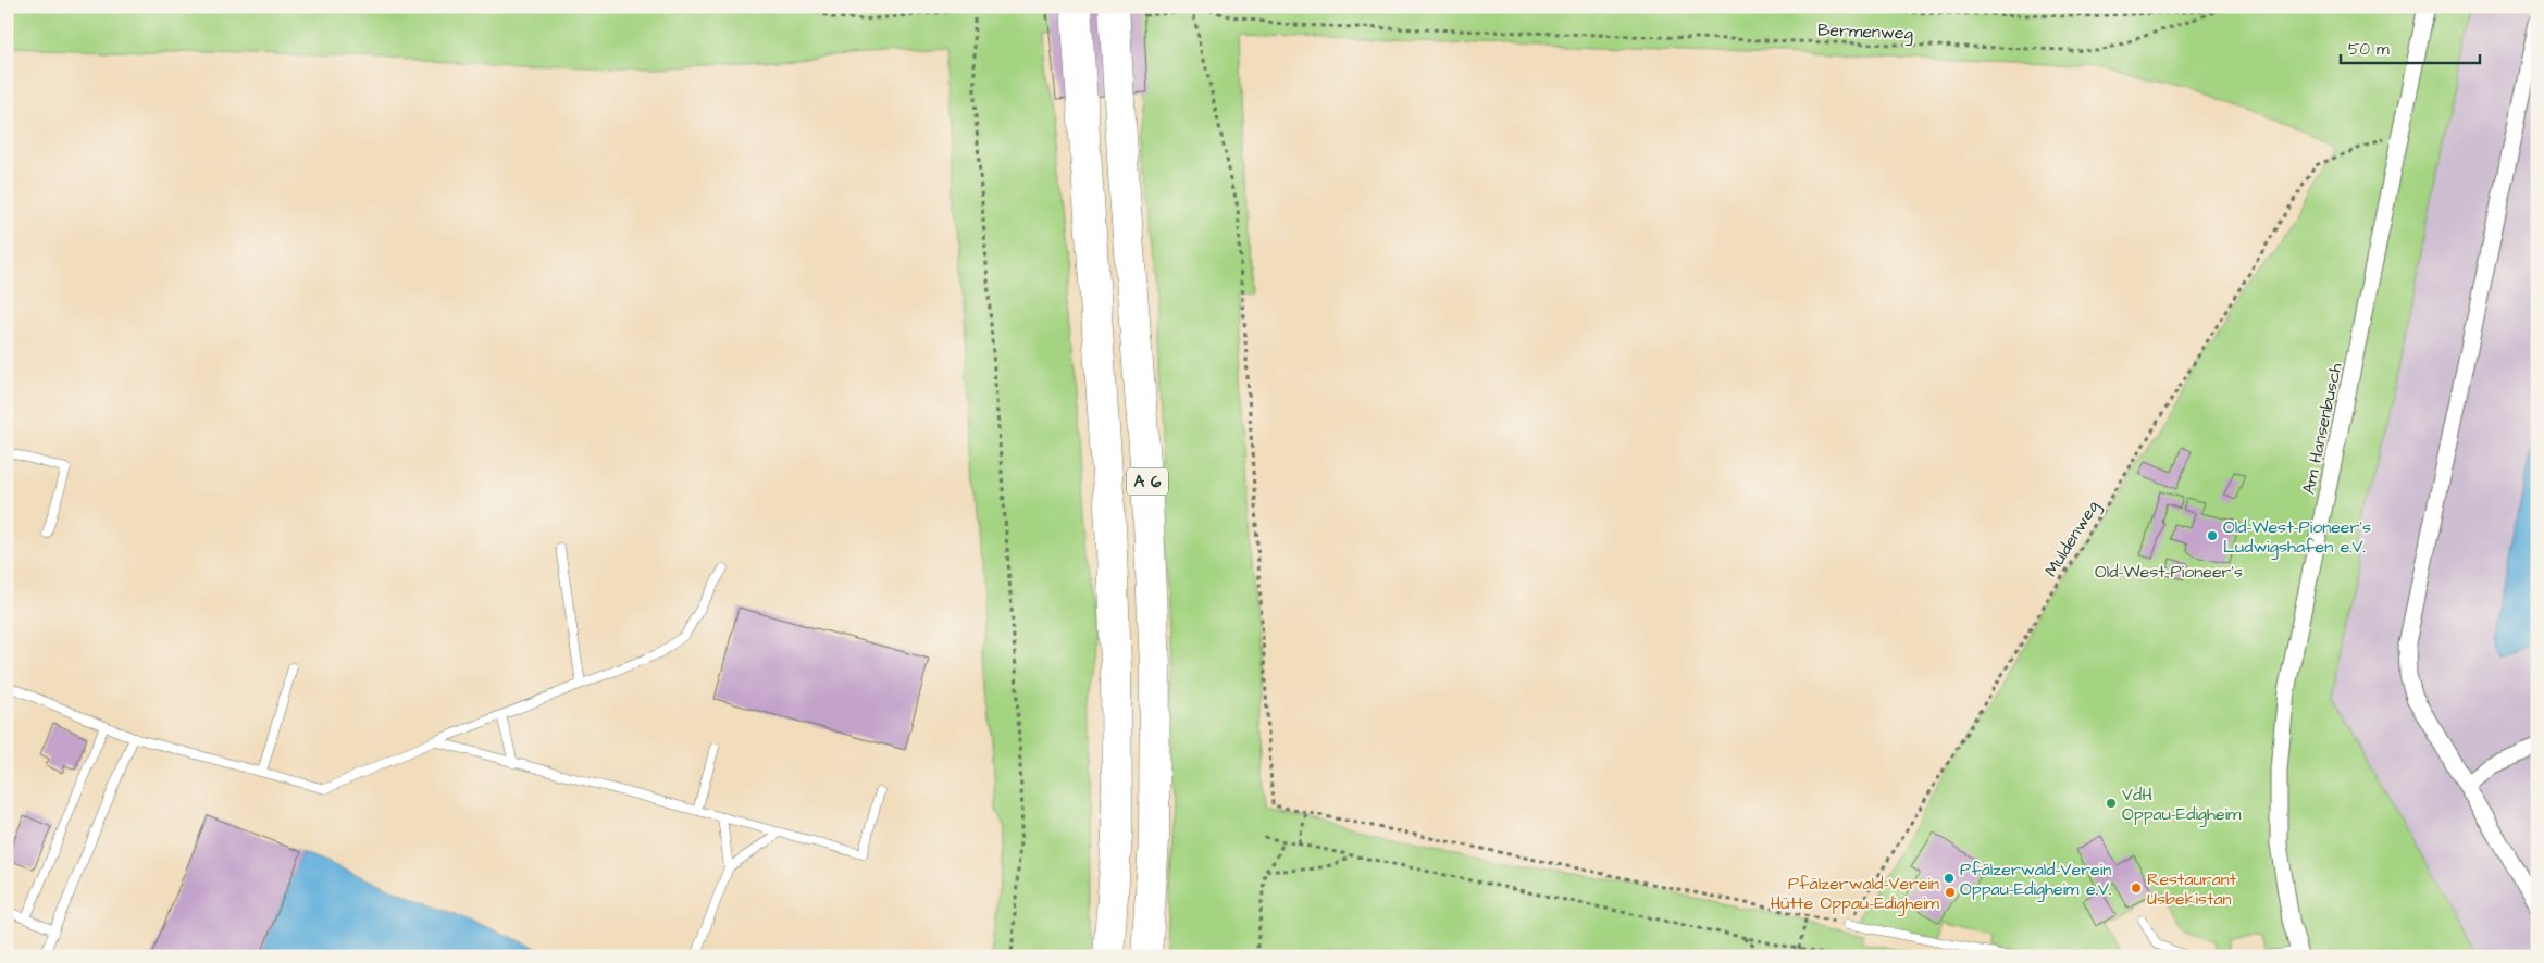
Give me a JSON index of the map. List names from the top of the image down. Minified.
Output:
{"streets":{"highway":["A 6"],"street":["Am Hansenbusch"],"path":["Bermenweg","Muldenweg"]},"crossings":[["Am Hansenbusch","Muldenweg"]],"parks":["Old-West-Pioneer's"],"places":["Old-West-Pioneer's Ludwigshafen e.V.","VdH Oppau-Edigheim","Pfälzerwald-Verein Oppau-Edigheim e.V.","Restaurant Usbekistan","Pfälzerwald-Verein Hütte Oppau-Edigheim"],"scale_bar":"50 m"}
